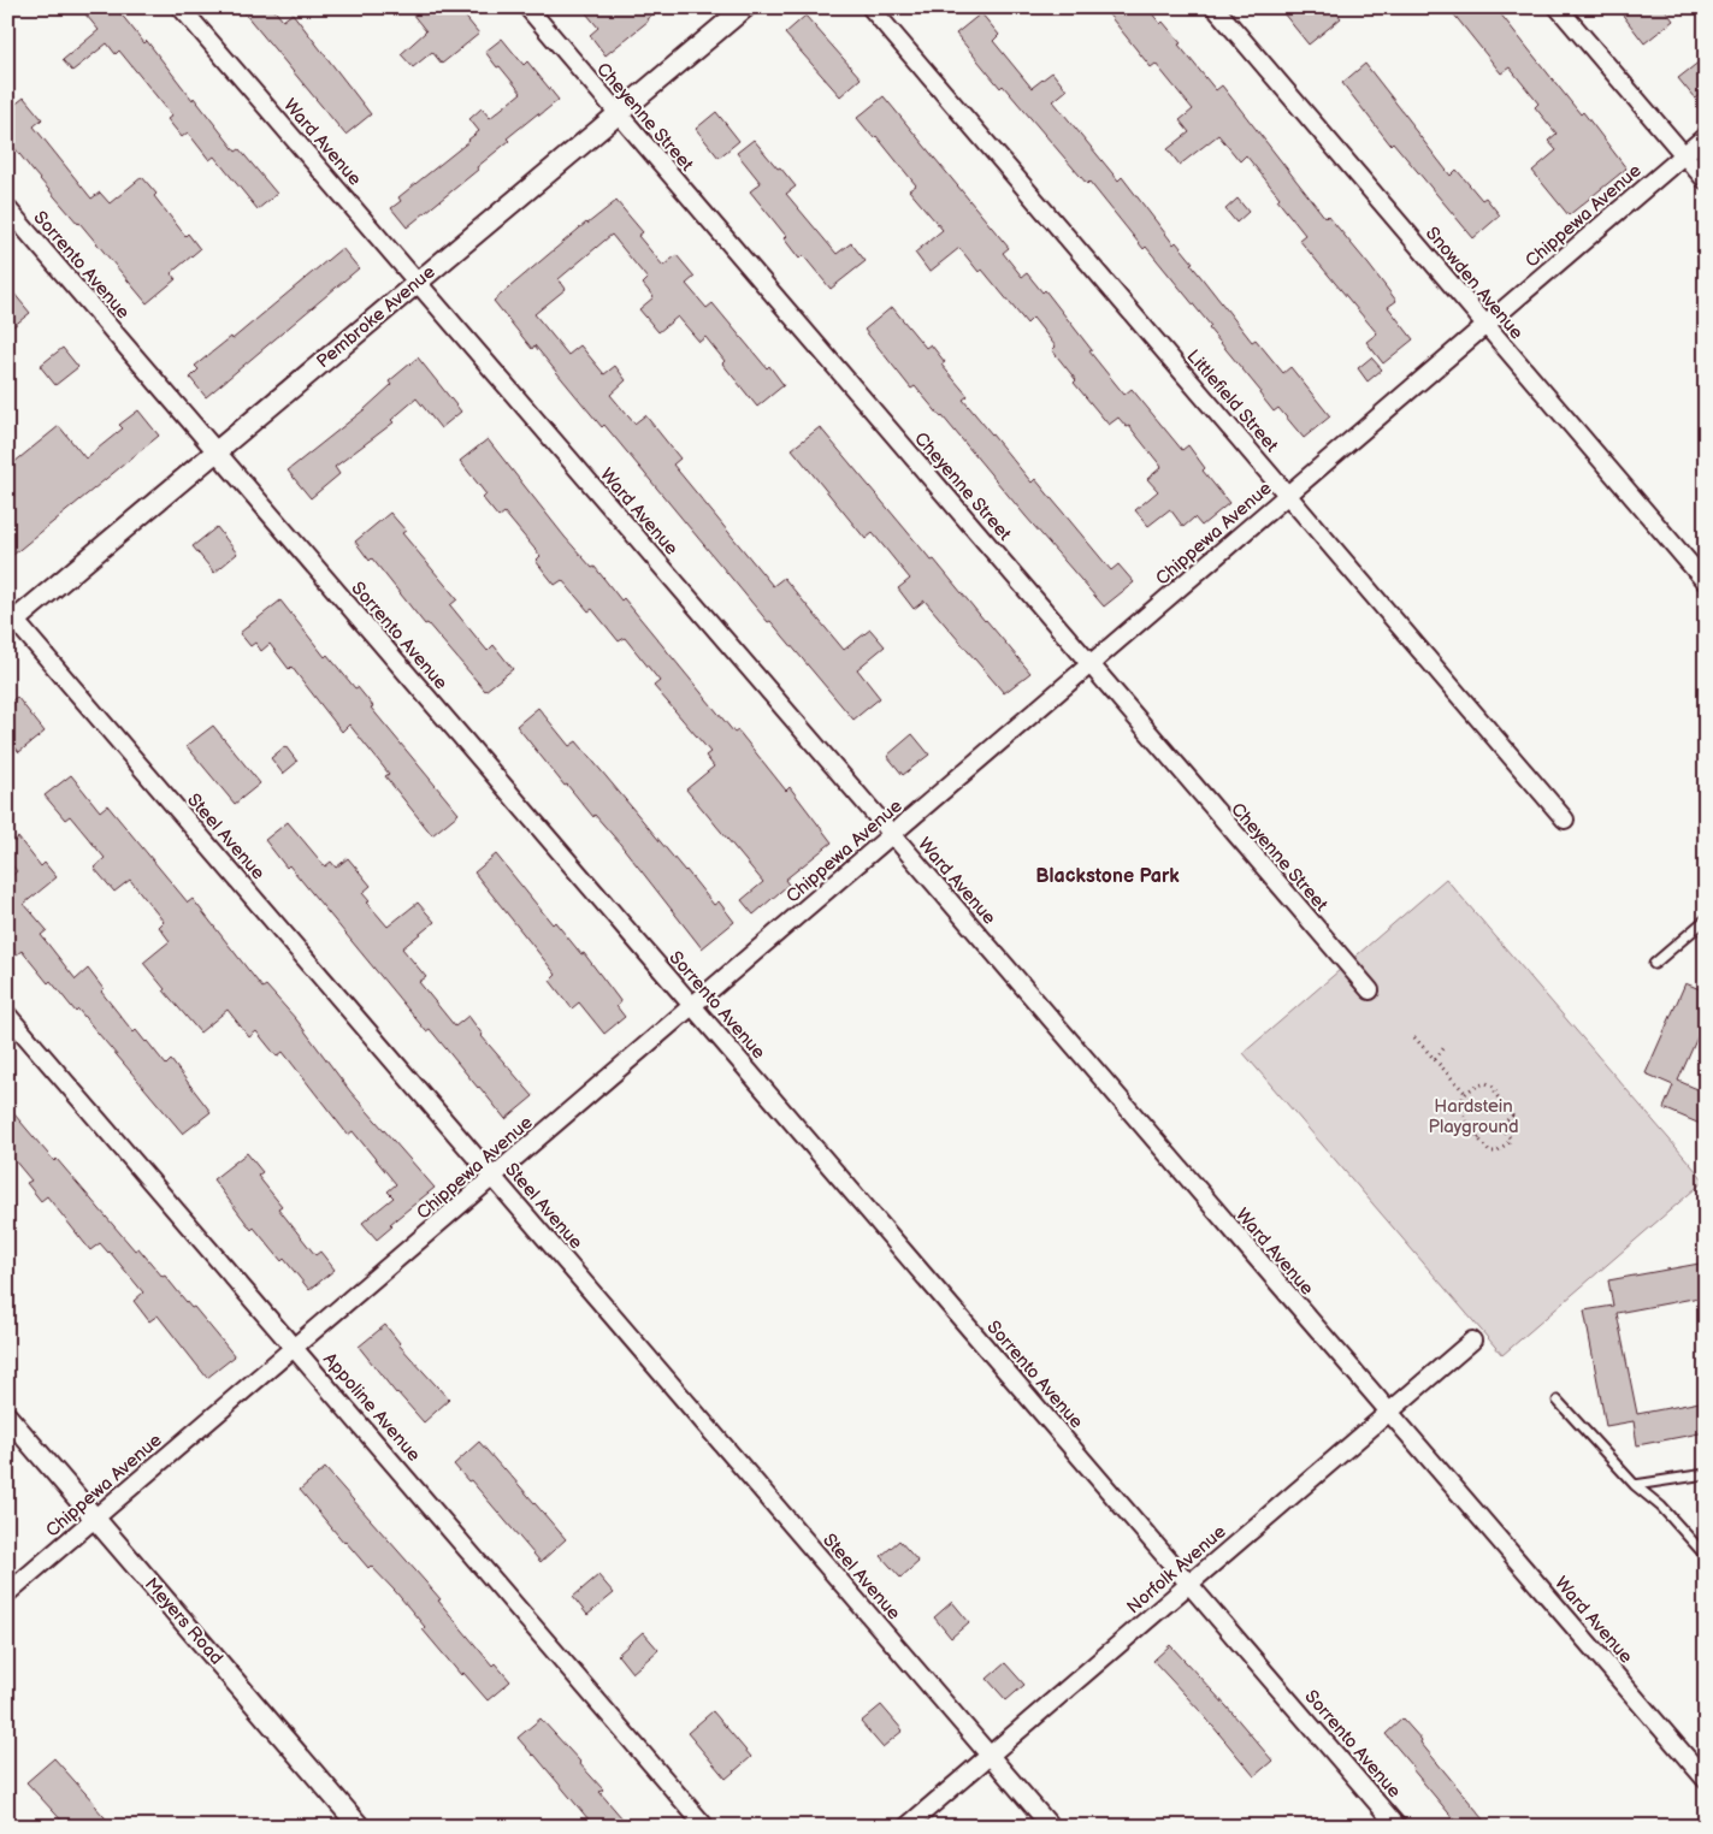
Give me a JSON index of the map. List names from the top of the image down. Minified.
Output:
{"streets":{"street":["Cheyenne Street","Ward Avenue","Chippewa Avenue","Sorrento Avenue","Snowden Avenue","Pembroke Avenue","Littlefield Street","Steel Avenue","Appoline Avenue","Norfolk Avenue","Meyers Road"]},"crossings":[["Cheyenne Street","Chippewa Avenue"],["Cheyenne Street","Pembroke Avenue"],["Ward Avenue","Chippewa Avenue"],["Ward Avenue","Pembroke Avenue"],["Ward Avenue","Norfolk Avenue"],["Chippewa Avenue","Sorrento Avenue"],["Chippewa Avenue","Snowden Avenue"],["Chippewa Avenue","Littlefield Street"],["Chippewa Avenue","Steel Avenue"],["Chippewa Avenue","Appoline Avenue"],["Chippewa Avenue","Meyers Road"],["Sorrento Avenue","Pembroke Avenue"],["Sorrento Avenue","Norfolk Avenue"],["Pembroke Avenue","Steel Avenue"],["Steel Avenue","Norfolk Avenue"]],"districts":["Blackstone Park"],"parks":["Hardstein Playground"]}
